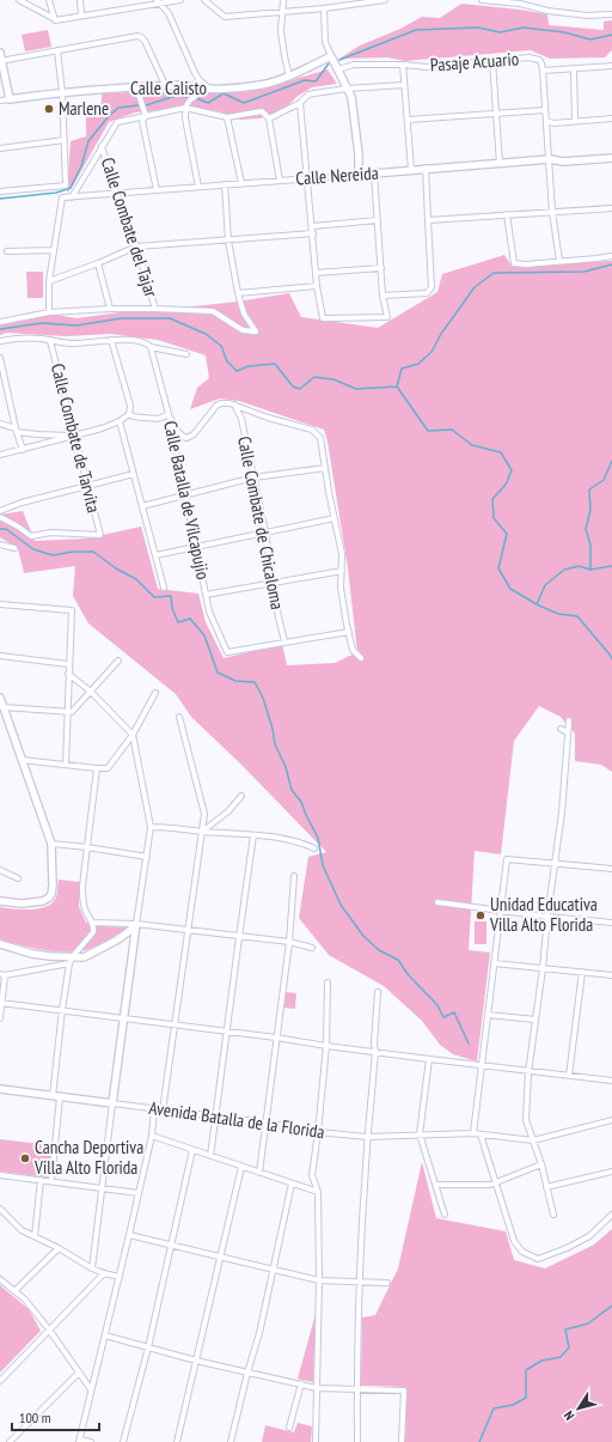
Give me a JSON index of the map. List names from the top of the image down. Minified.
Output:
{"streets":{"street":["Pasaje Acuario","Calle Calisto","Calle Nereida","Calle Combate del Tajar","Calle Combate de Tarvita","Calle Batalla de Vilcapujio","Calle Combate de Chicaloma","Avenida Batalla de la Florida"]},"crossings":[["Pasaje Acuario","Calle Nereida"],["Calle Nereida","Calle Combate del Tajar"],["Calle Batalla de Vilcapujio","Calle Combate de Chicaloma"]],"places":["Marlene","Unidad Educativa Villa Alto Florida","Cancha Deportiva Villa Alto Florida"],"scale_bar":"100 m","north":"bottom left"}
